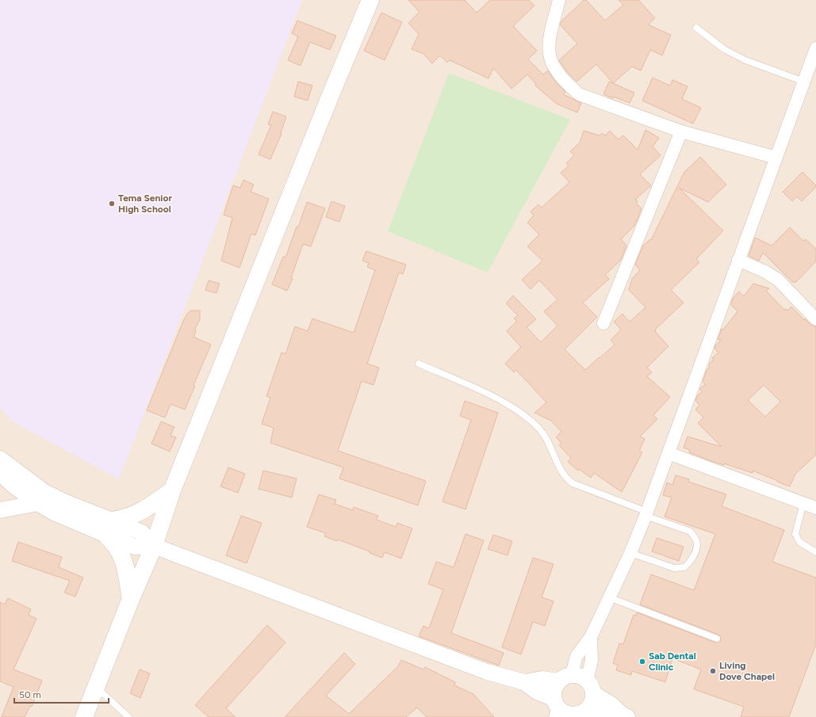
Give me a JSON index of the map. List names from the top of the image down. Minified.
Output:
{"places":["Tema Senior High School","Sab Dental Clinic","Living Dove Chapel"],"scale_bar":"50 m"}
